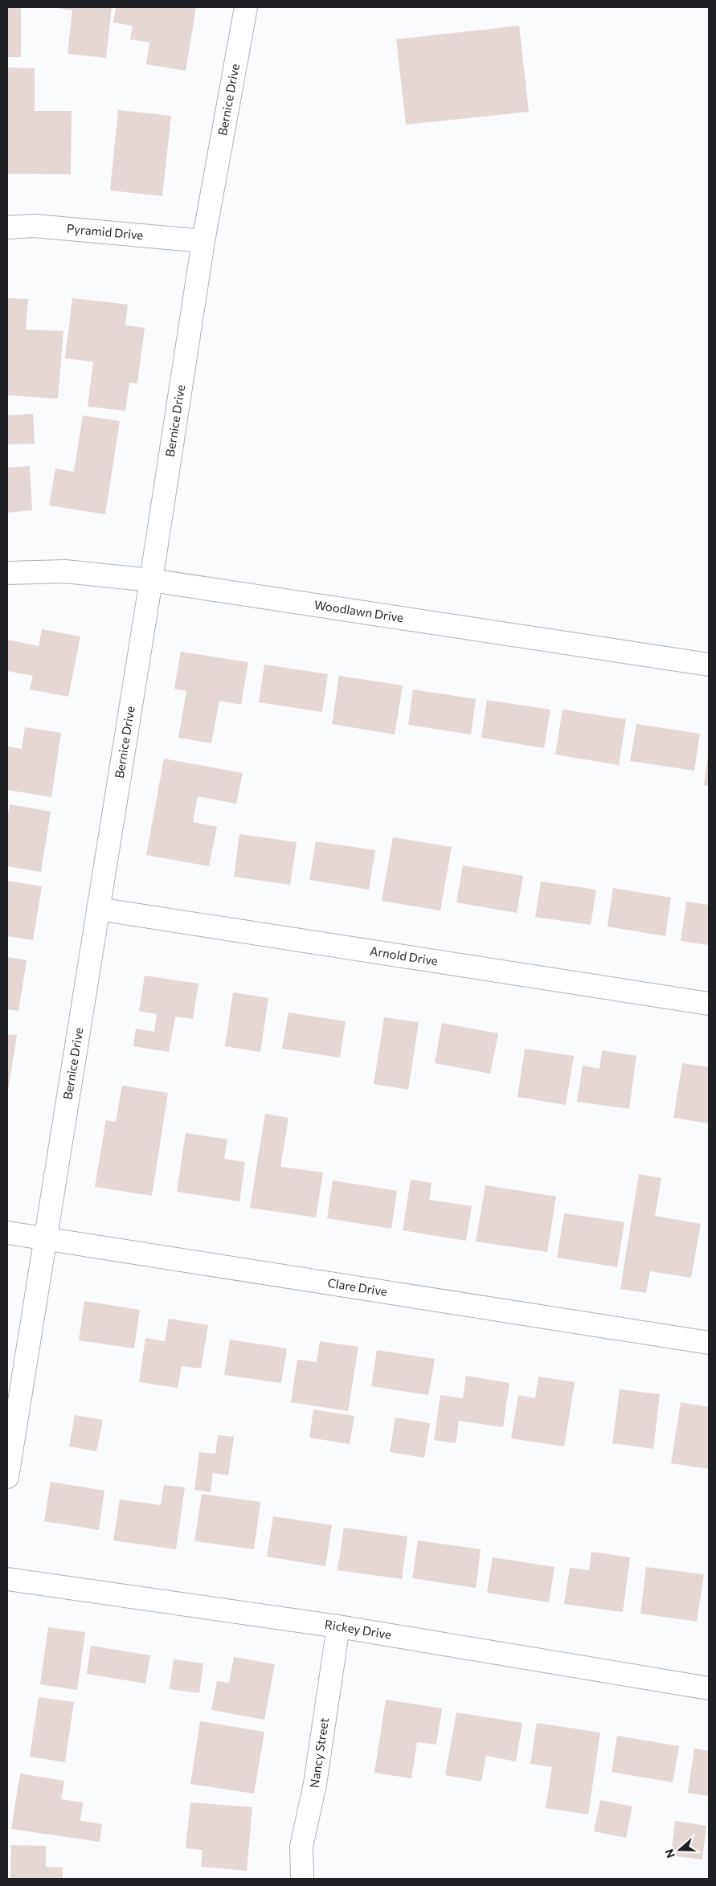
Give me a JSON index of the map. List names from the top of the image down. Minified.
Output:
{"streets":{"street":["Bernice Drive","Pyramid Drive","Woodlawn Drive","Arnold Drive","Clare Drive","Rickey Drive","Nancy Street"]},"crossings":[["Bernice Drive","Pyramid Drive"],["Bernice Drive","Woodlawn Drive"],["Bernice Drive","Arnold Drive"],["Bernice Drive","Clare Drive"],["Rickey Drive","Nancy Street"]],"north":"left"}
